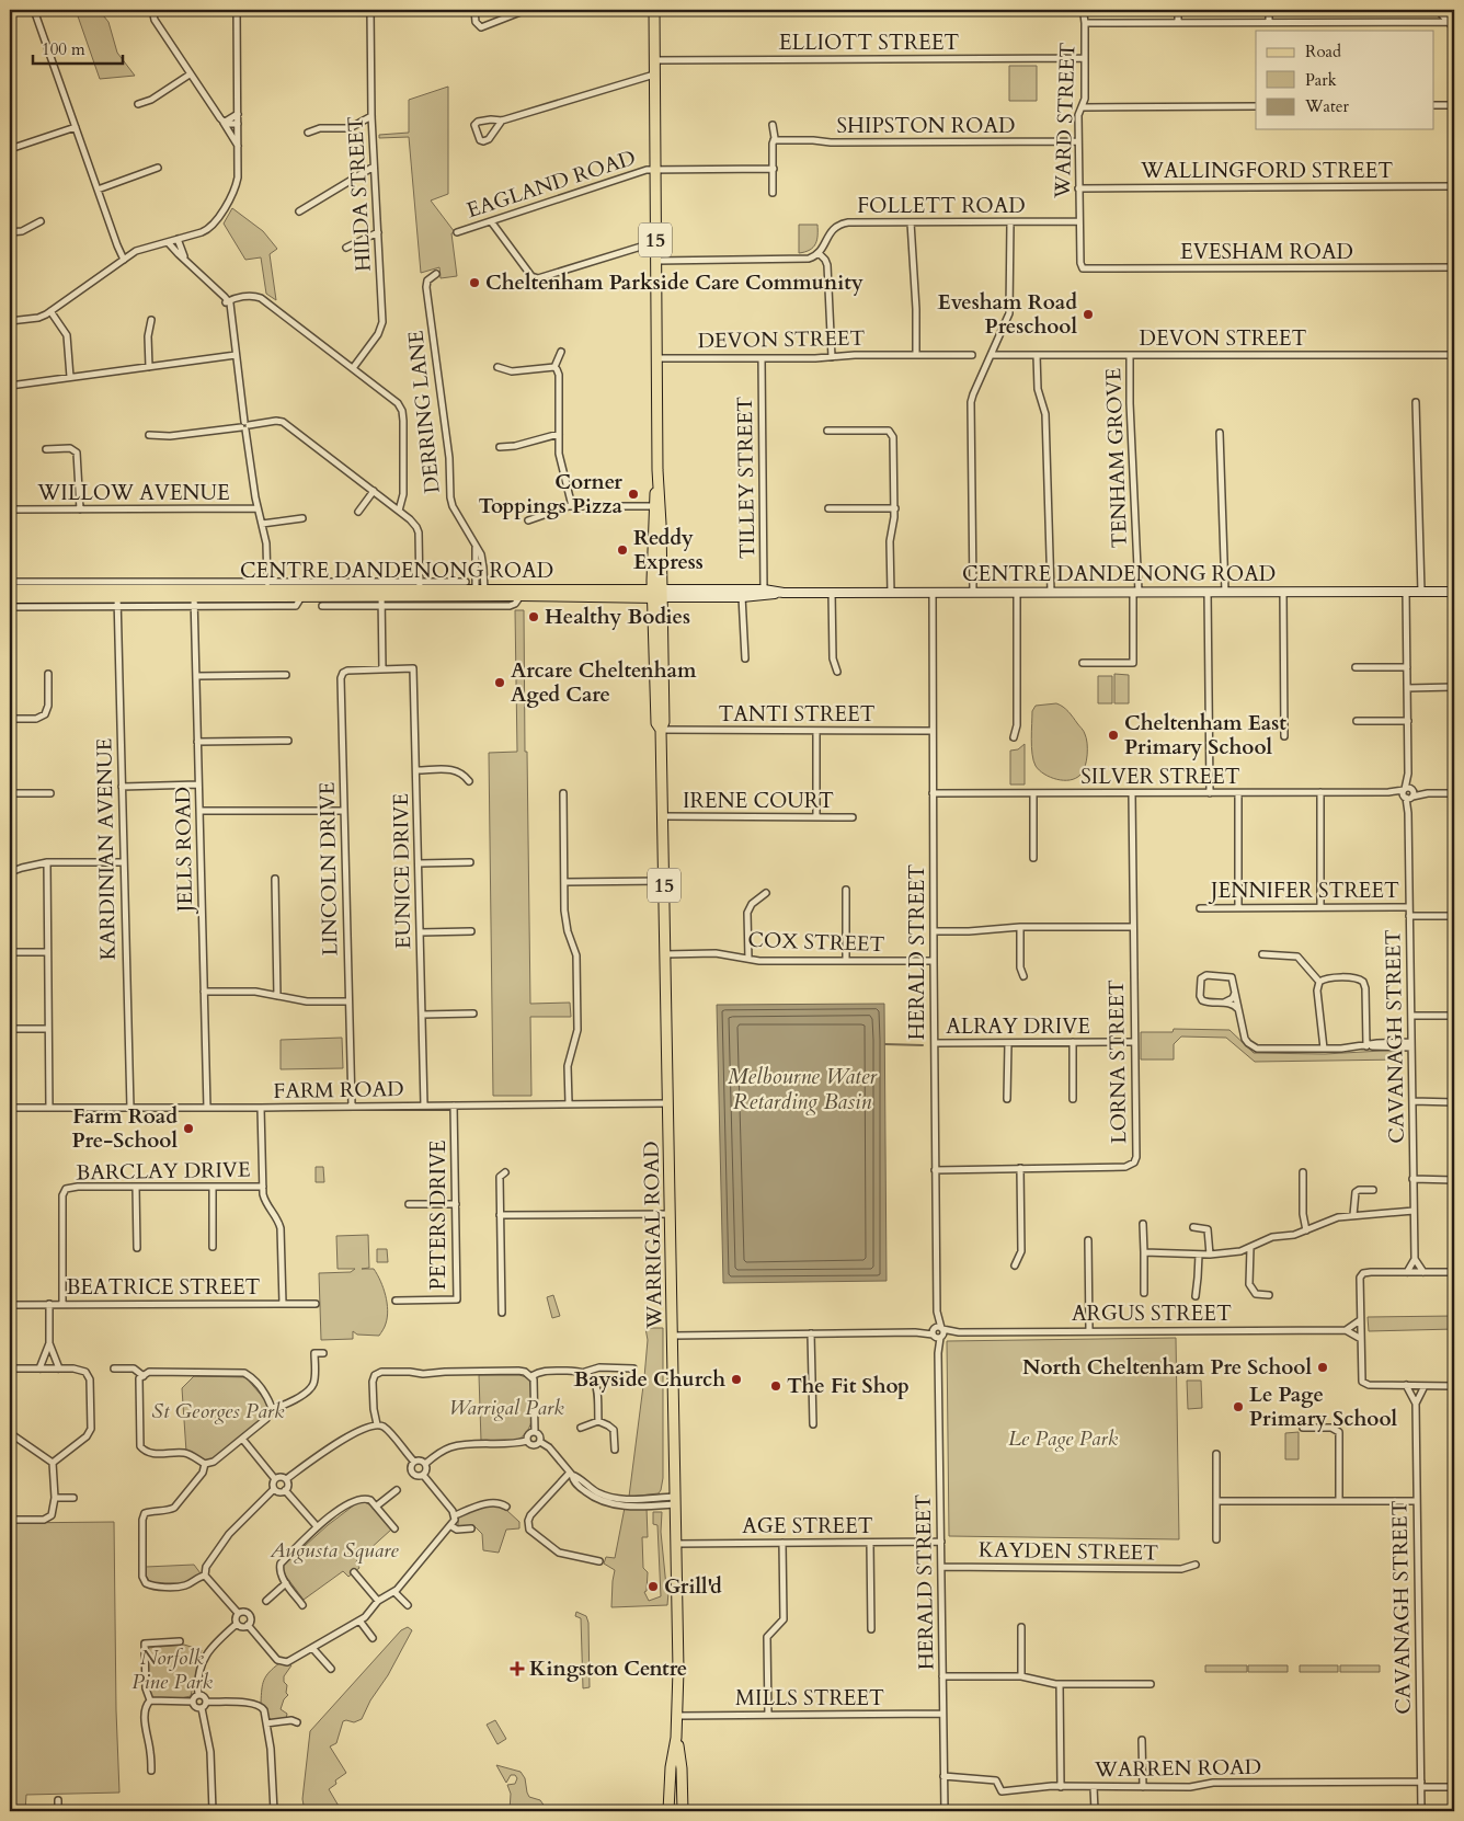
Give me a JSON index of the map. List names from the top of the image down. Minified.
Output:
{"streets":{"highway":["15","WARRIGAL ROAD"],"main road":["CENTRE DANDENONG ROAD"],"street":["ELLIOTT STREET","WARD STREET","SHIPSTON ROAD","WALLINGFORD STREET","EAGLAND ROAD","HILDA STREET","FOLLETT ROAD","EVESHAM ROAD","DEVON STREET","DERRING LANE","TENHAM GROVE","TILLEY STREET","WILLOW AVENUE","TANTI STREET","SILVER STREET","IRENE COURT","KARDINIAN AVENUE","JELLS ROAD","LINCOLN DRIVE","EUNICE DRIVE","JENNIFER STREET","COX STREET","HERALD STREET","ALRAY DRIVE","CAVANAGH STREET","LORNA STREET","FARM ROAD","BARCLAY DRIVE","PETERS DRIVE","BEATRICE STREET","ARGUS STREET","AGE STREET","KAYDEN STREET","MILLS STREET","WARREN ROAD"]},"crossings":[["ELLIOTT STREET","WARD STREET"],["ELLIOTT STREET","WARRIGAL ROAD"],["WARD STREET","SHIPSTON ROAD"],["WARD STREET","WALLINGFORD STREET"],["WARD STREET","FOLLETT ROAD"],["WARD STREET","EVESHAM ROAD"],["EAGLAND ROAD","WARRIGAL ROAD"],["DEVON STREET","TENHAM GROVE"],["DEVON STREET","TILLEY STREET"],["DEVON STREET","WARRIGAL ROAD"],["DERRING LANE","CENTRE DANDENONG ROAD"],["TENHAM GROVE","CENTRE DANDENONG ROAD"],["TILLEY STREET","CENTRE DANDENONG ROAD"],["CENTRE DANDENONG ROAD","KARDINIAN AVENUE"],["CENTRE DANDENONG ROAD","JELLS ROAD"],["CENTRE DANDENONG ROAD","HERALD STREET"],["CENTRE DANDENONG ROAD","CAVANAGH STREET"],["CENTRE DANDENONG ROAD","WARRIGAL ROAD"],["TANTI STREET","HERALD STREET"],["TANTI STREET","WARRIGAL ROAD"],["SILVER STREET","HERALD STREET"],["SILVER STREET","CAVANAGH STREET"],["SILVER STREET","LORNA STREET"],["IRENE COURT","WARRIGAL ROAD"],["KARDINIAN AVENUE","FARM ROAD"],["JELLS ROAD","FARM ROAD"],["LINCOLN DRIVE","EUNICE DRIVE"],["LINCOLN DRIVE","FARM ROAD"],["EUNICE DRIVE","FARM ROAD"],["JENNIFER STREET","CAVANAGH STREET"],["COX STREET","HERALD STREET"],["COX STREET","WARRIGAL ROAD"],["HERALD STREET","ALRAY DRIVE"],["HERALD STREET","LORNA STREET"],["HERALD STREET","ARGUS STREET"],["HERALD STREET","AGE STREET"],["HERALD STREET","KAYDEN STREET"],["HERALD STREET","MILLS STREET"],["HERALD STREET","WARREN ROAD"],["ALRAY DRIVE","LORNA STREET"],["CAVANAGH STREET","WARREN ROAD"],["FARM ROAD","PETERS DRIVE"],["FARM ROAD","WARRIGAL ROAD"],["BARCLAY DRIVE","BEATRICE STREET"],["WARRIGAL ROAD","ARGUS STREET"],["WARRIGAL ROAD","AGE STREET"],["WARRIGAL ROAD","MILLS STREET"]],"water":["Melbourne Water Retarding Basin"],"parks":["Warrigal Park","St Georges Park","Le Page Park","Augusta Square","Norfolk Pine Park"],"places":{"other":["Cheltenham Parkside Care Community","Evesham Road Preschool","Corner Toppings Pizza","Reddy Express","Healthy Bodies","Arcare Cheltenham Aged Care","Cheltenham East Primary School","Farm Road Pre-School","North Cheltenham Pre School","Bayside Church","The Fit Shop","Le Page Primary School","Grill'd"],"health":["Kingston Centre"]},"legend":["Road","Park","Water"],"scale_bar":"100 m"}
